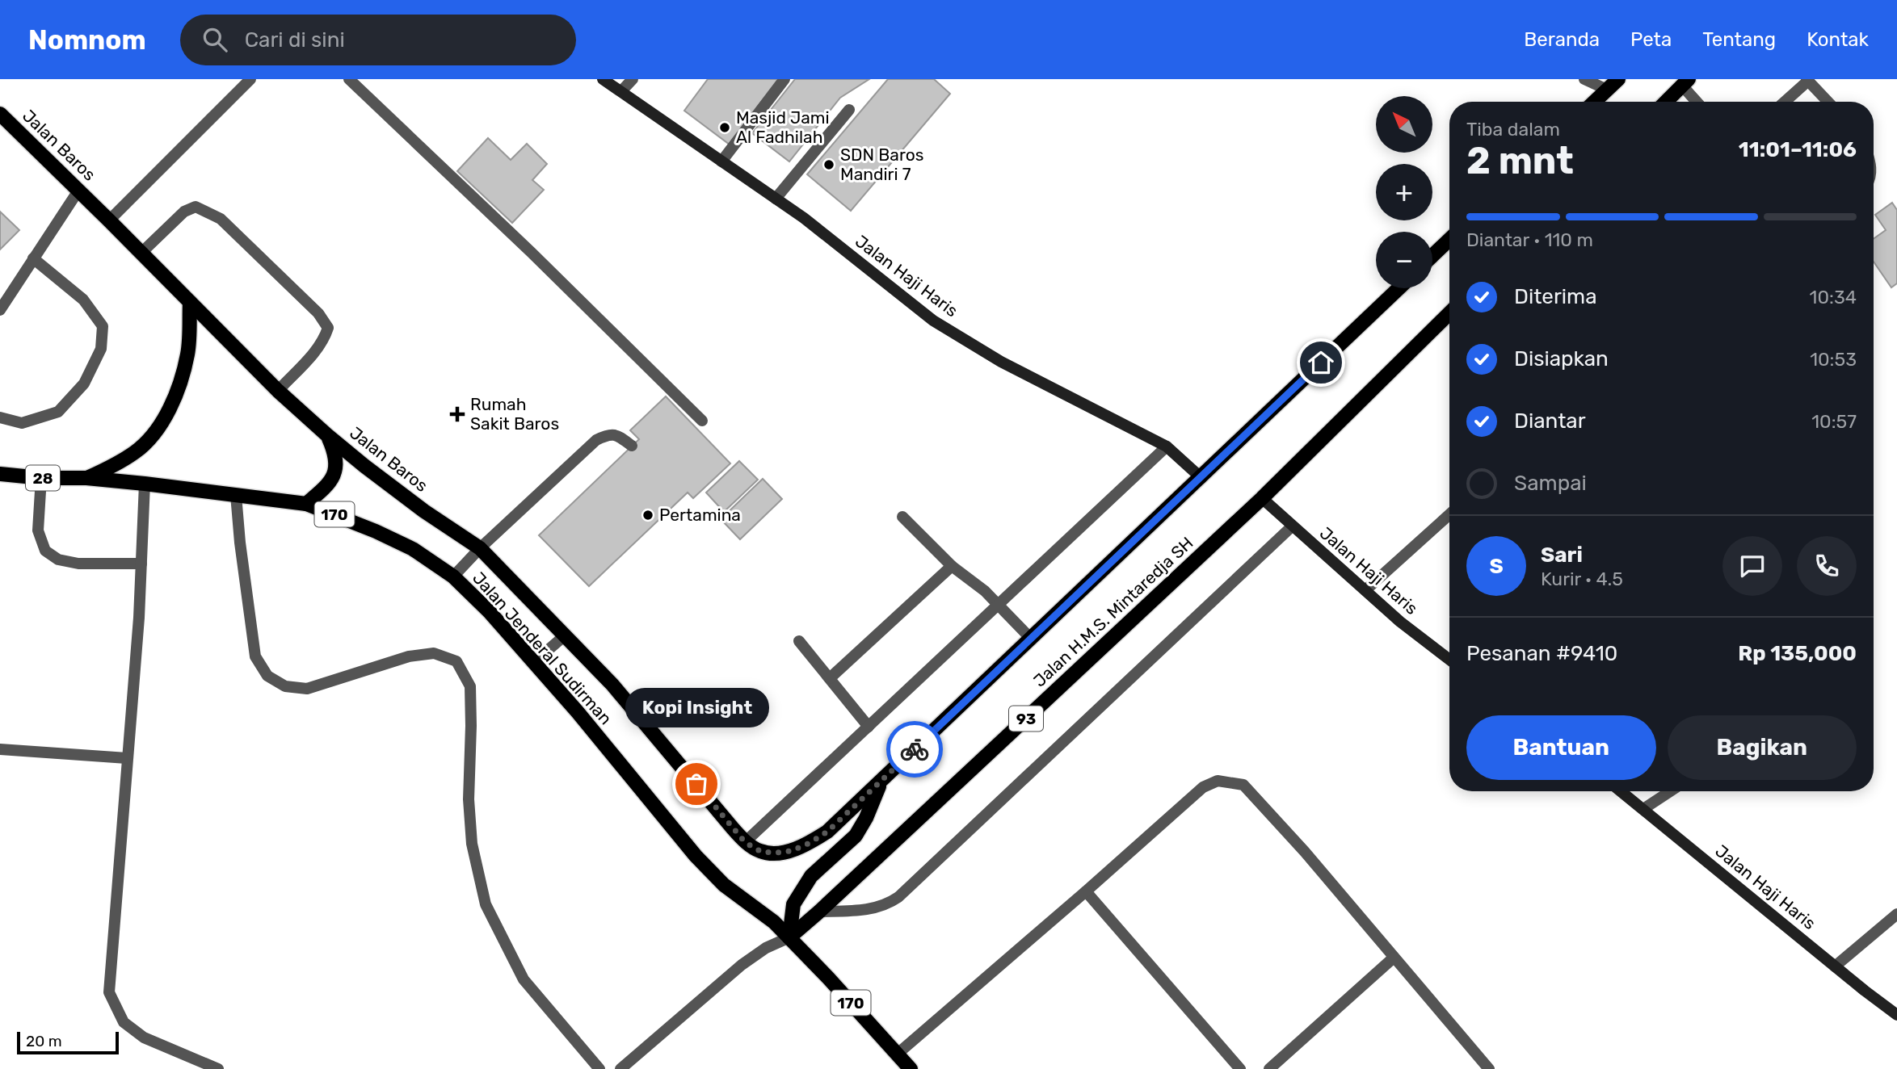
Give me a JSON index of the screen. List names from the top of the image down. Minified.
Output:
{"streets":{"main road":["Jalan Baros","28","170","Jalan H.M.S. Mintaredja SH","Jalan Jenderal Sudirman","93"],"street":["Jalan Haji Haris"]},"crossings":[["Jalan Haji Haris","Jalan H.M.S. Mintaredja SH"],["170","Jalan H.M.S. Mintaredja SH"],["170","Jalan Jenderal Sudirman"],["Jalan H.M.S. Mintaredja SH","Jalan Jenderal Sudirman"]],"places":{"other":["Masjid Jami Al Fadhilah","SDN Baros Mandiri 7","Pertamina","Kopi Insight"],"health":["Rumah Sakit Baros"]},"scale_bar":"20 m","north":"top left","page":{"header":"Nomnom","search":"Cari di sini","nav":["Beranda","Peta","Tentang","Kontak"],"map_buttons":["+","−"],"heading":["2 mnt","Tiba dalam","11:01–11:06"],"panel":["Sari","Kurir · 4.5","Pesanan #9410","Rp 135,000"],"bar":"Diantar · 110 m","list":[["Diterima","10:34"],["Disiapkan","10:53"],["Diantar","10:57"],"Sampai"],"round":"S","bubble":"Kopi Insight","buttons":["Bantuan","Bagikan"],"scale":"20 m"}}
